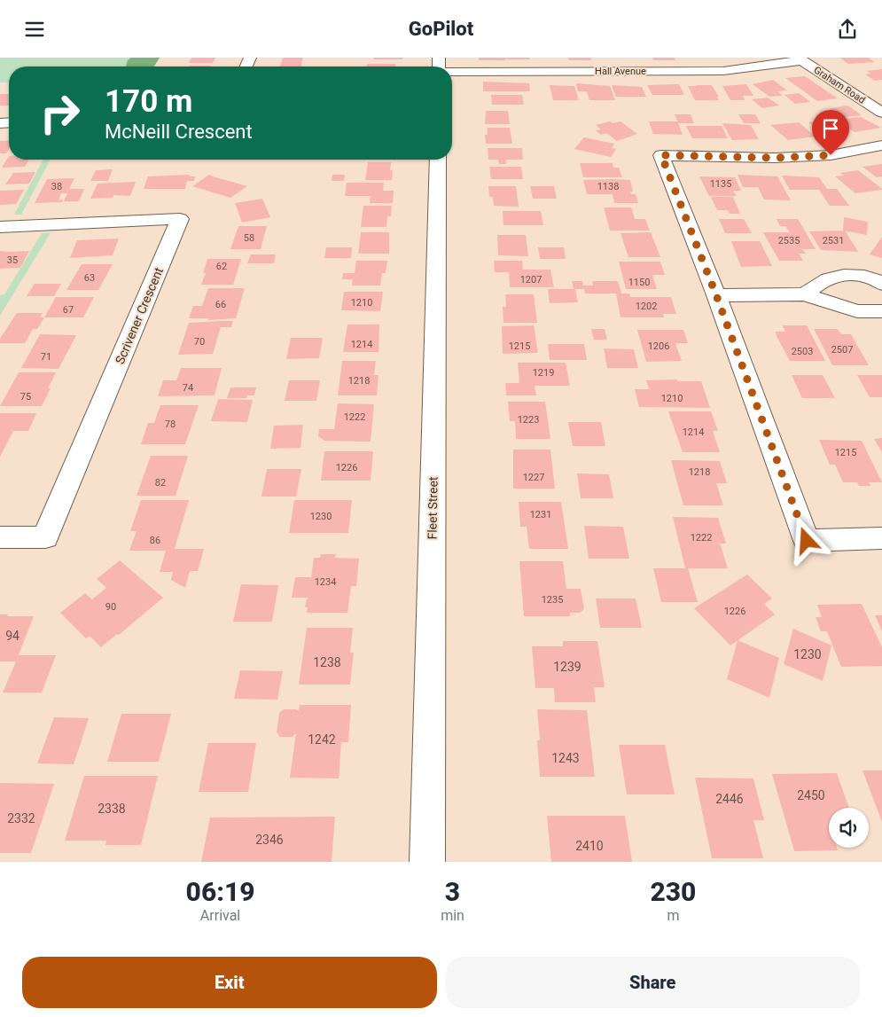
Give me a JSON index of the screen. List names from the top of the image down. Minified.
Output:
{"streets":{"street":["Hall Avenue","Graham Road","Scrivener Crescent","Fleet Street"]},"crossings":[["Hall Avenue","Graham Road"]],"house_numbers":["1135","38","1138","58","2535","2531","35","62","63","1207","1150","1210","66","1202","67","70","1214","1215","1206","2507","2503","71","1219","1218","74","75","1210","1222","1223","78","1214","1215","1226","1218","1227","82","1231","1230","1222","86","1234","1235","90","1226","94","1230","1238","1239","1242","1243","2450","2446","2338","2332","2346","2410"],"page":{"header":"GoPilot","turn":["170 m","McNeill Crescent"],"eta":["06:19","Arrival","3","min","230","m"],"buttons":["Exit","Share"]}}
